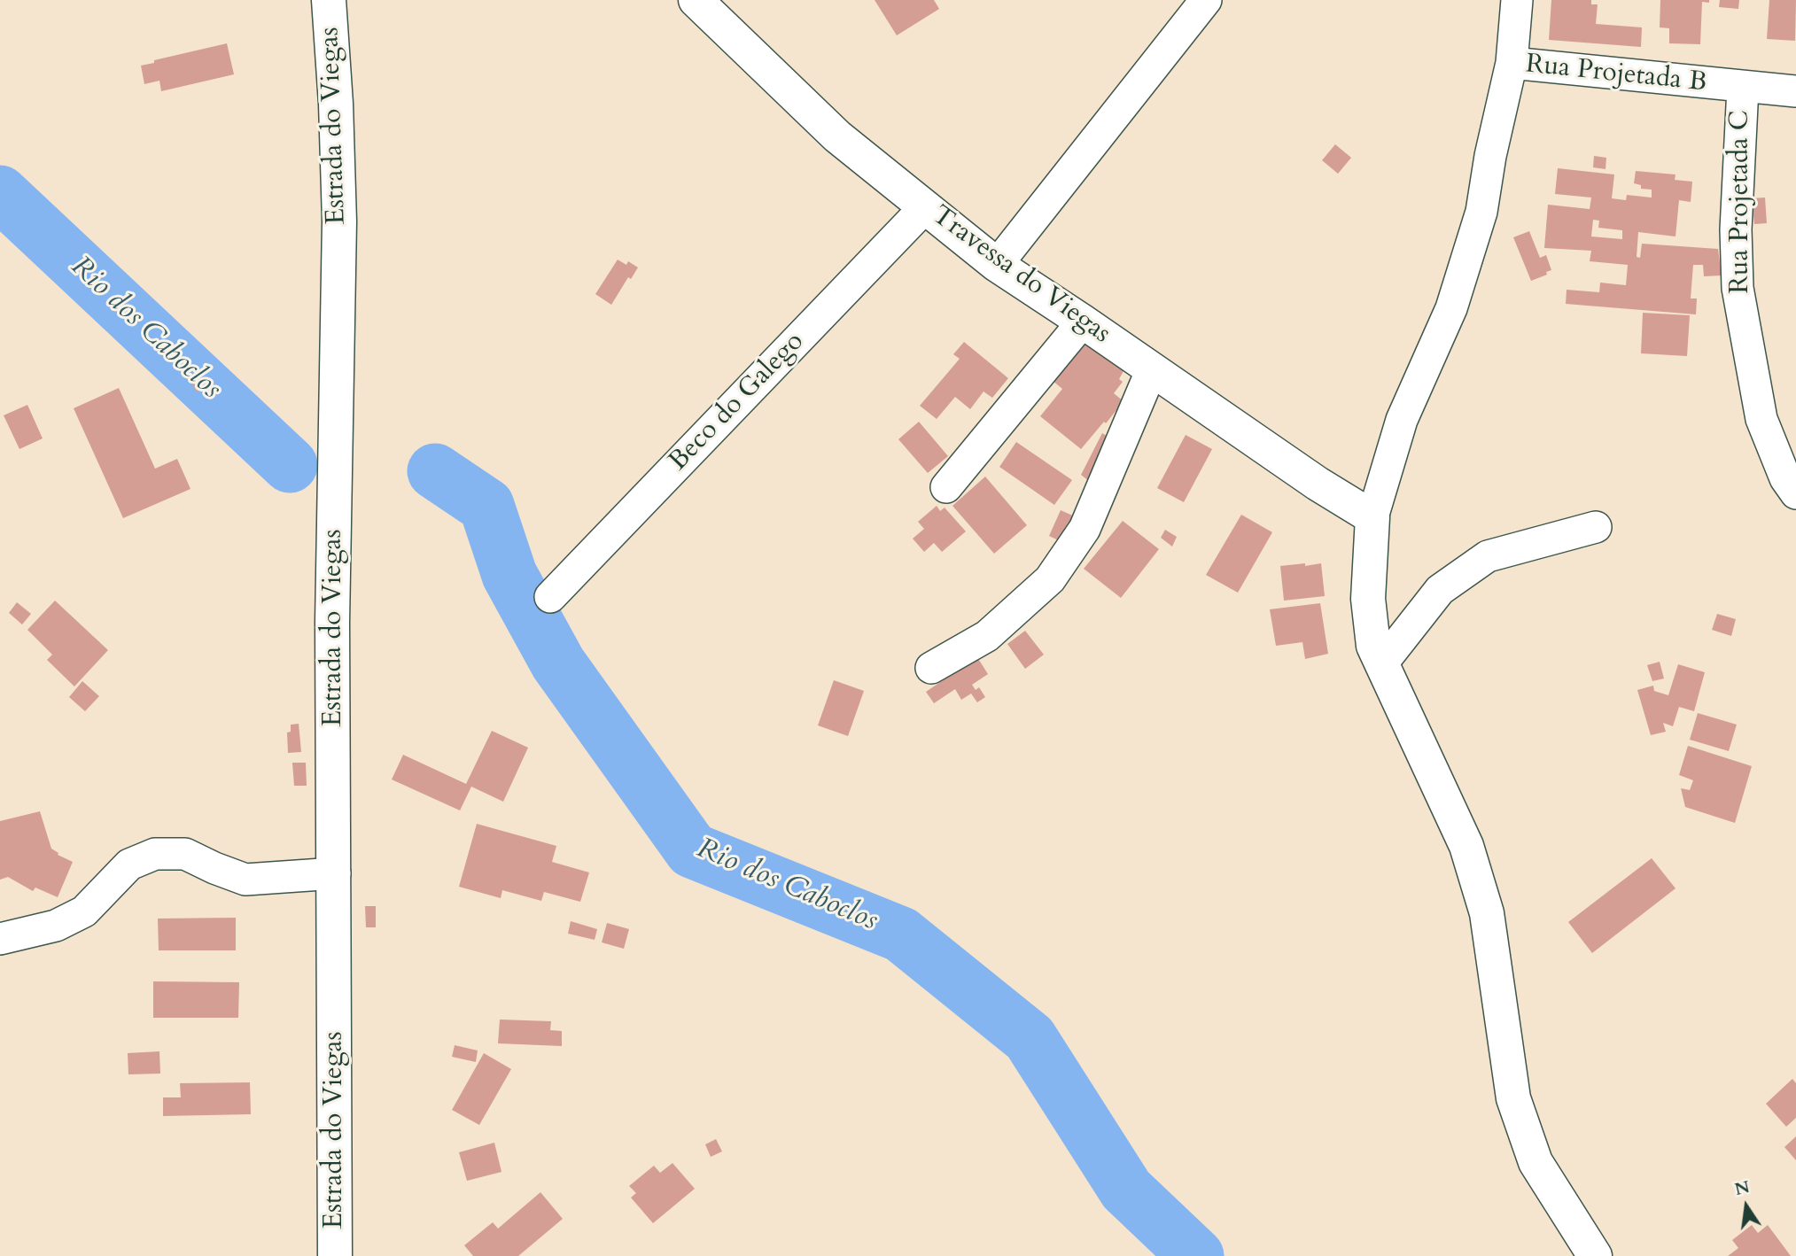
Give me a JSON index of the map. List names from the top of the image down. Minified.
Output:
{"streets":{"street":["Rua Projetada B","Estrada do Viegas","Rua Projetada C","Travessa do Viegas","Beco do Galego"]},"crossings":[["Rua Projetada B","Rua Projetada C"],["Travessa do Viegas","Beco do Galego"]],"water":["Rio dos Caboclos"],"north":"top"}
